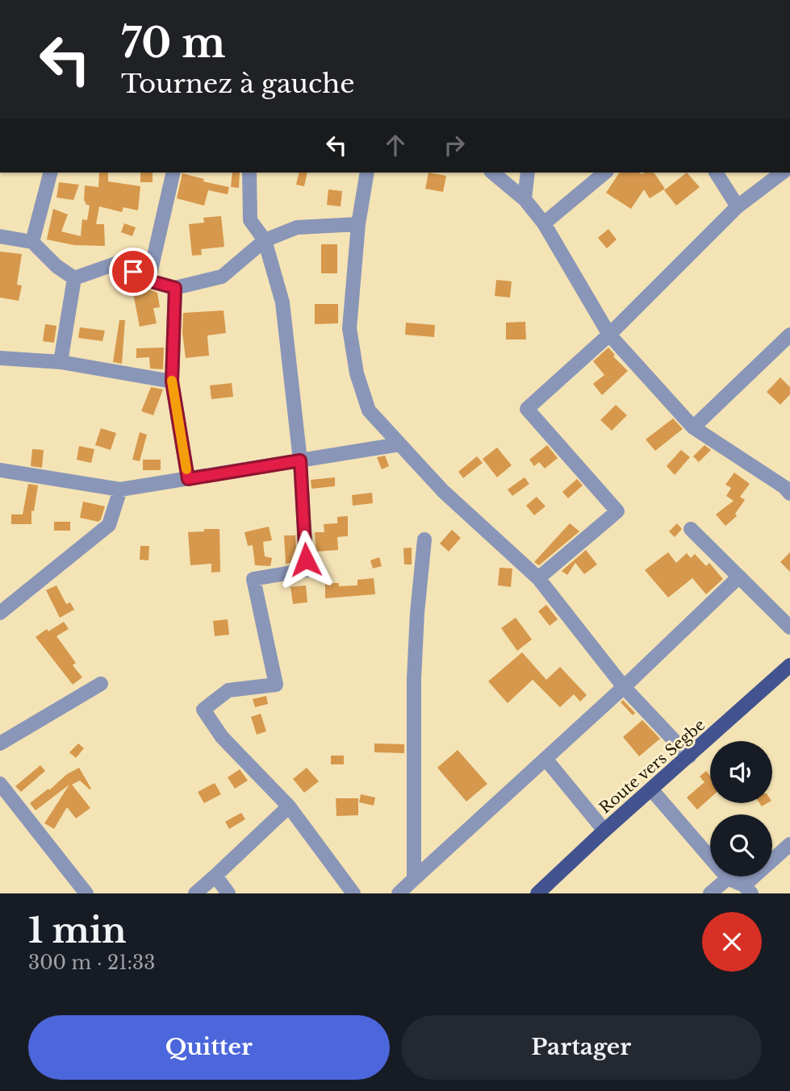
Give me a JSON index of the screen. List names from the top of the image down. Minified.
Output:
{"streets":{"main road":["Route vers Segbe"]},"page":{"turn":["70 m","Tournez à gauche"],"heading":["1 min","300 m · 21:33"],"buttons":["Quitter","Partager"]}}
